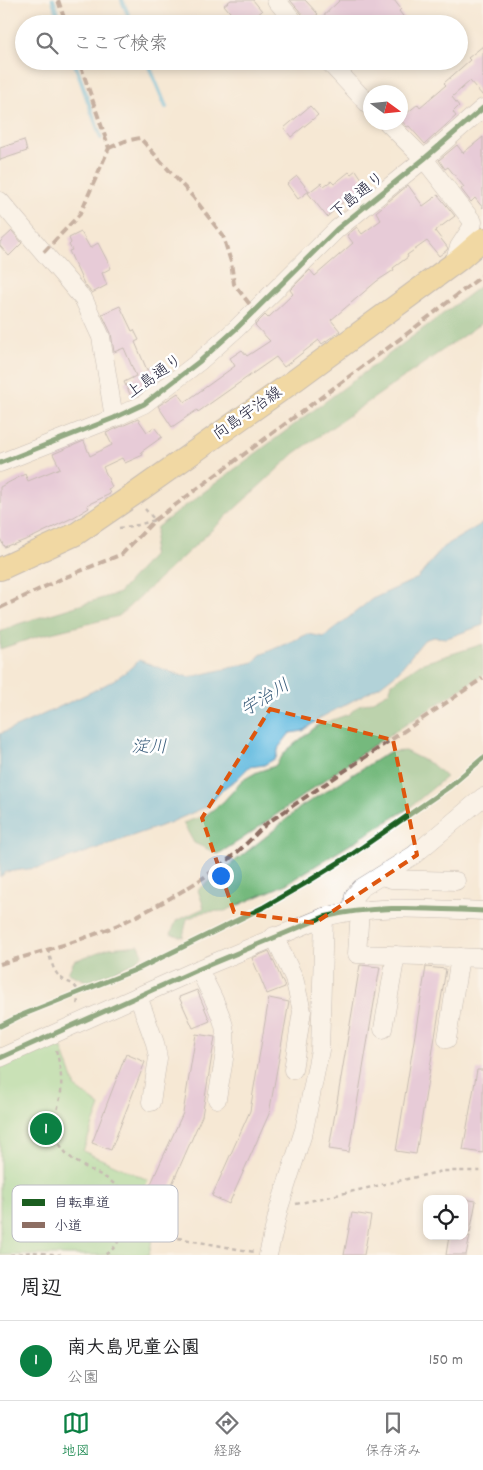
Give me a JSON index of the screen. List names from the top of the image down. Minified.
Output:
{"streets":{"main road":["向島宇治線"],"street":["下島通り","上島通り"]},"crossings":[["下島通り","上島通り"]],"water":["宇治川","淀川"],"legend":["自転車道","小道"],"north":"right","page":{"search":"ここで検索","pins":"1","heading":"周辺","list":[{"mark":"1","name":"南大島児童公園","note":"公園","value":"150 m"}],"nav":["地図","経路","保存済み"]}}
